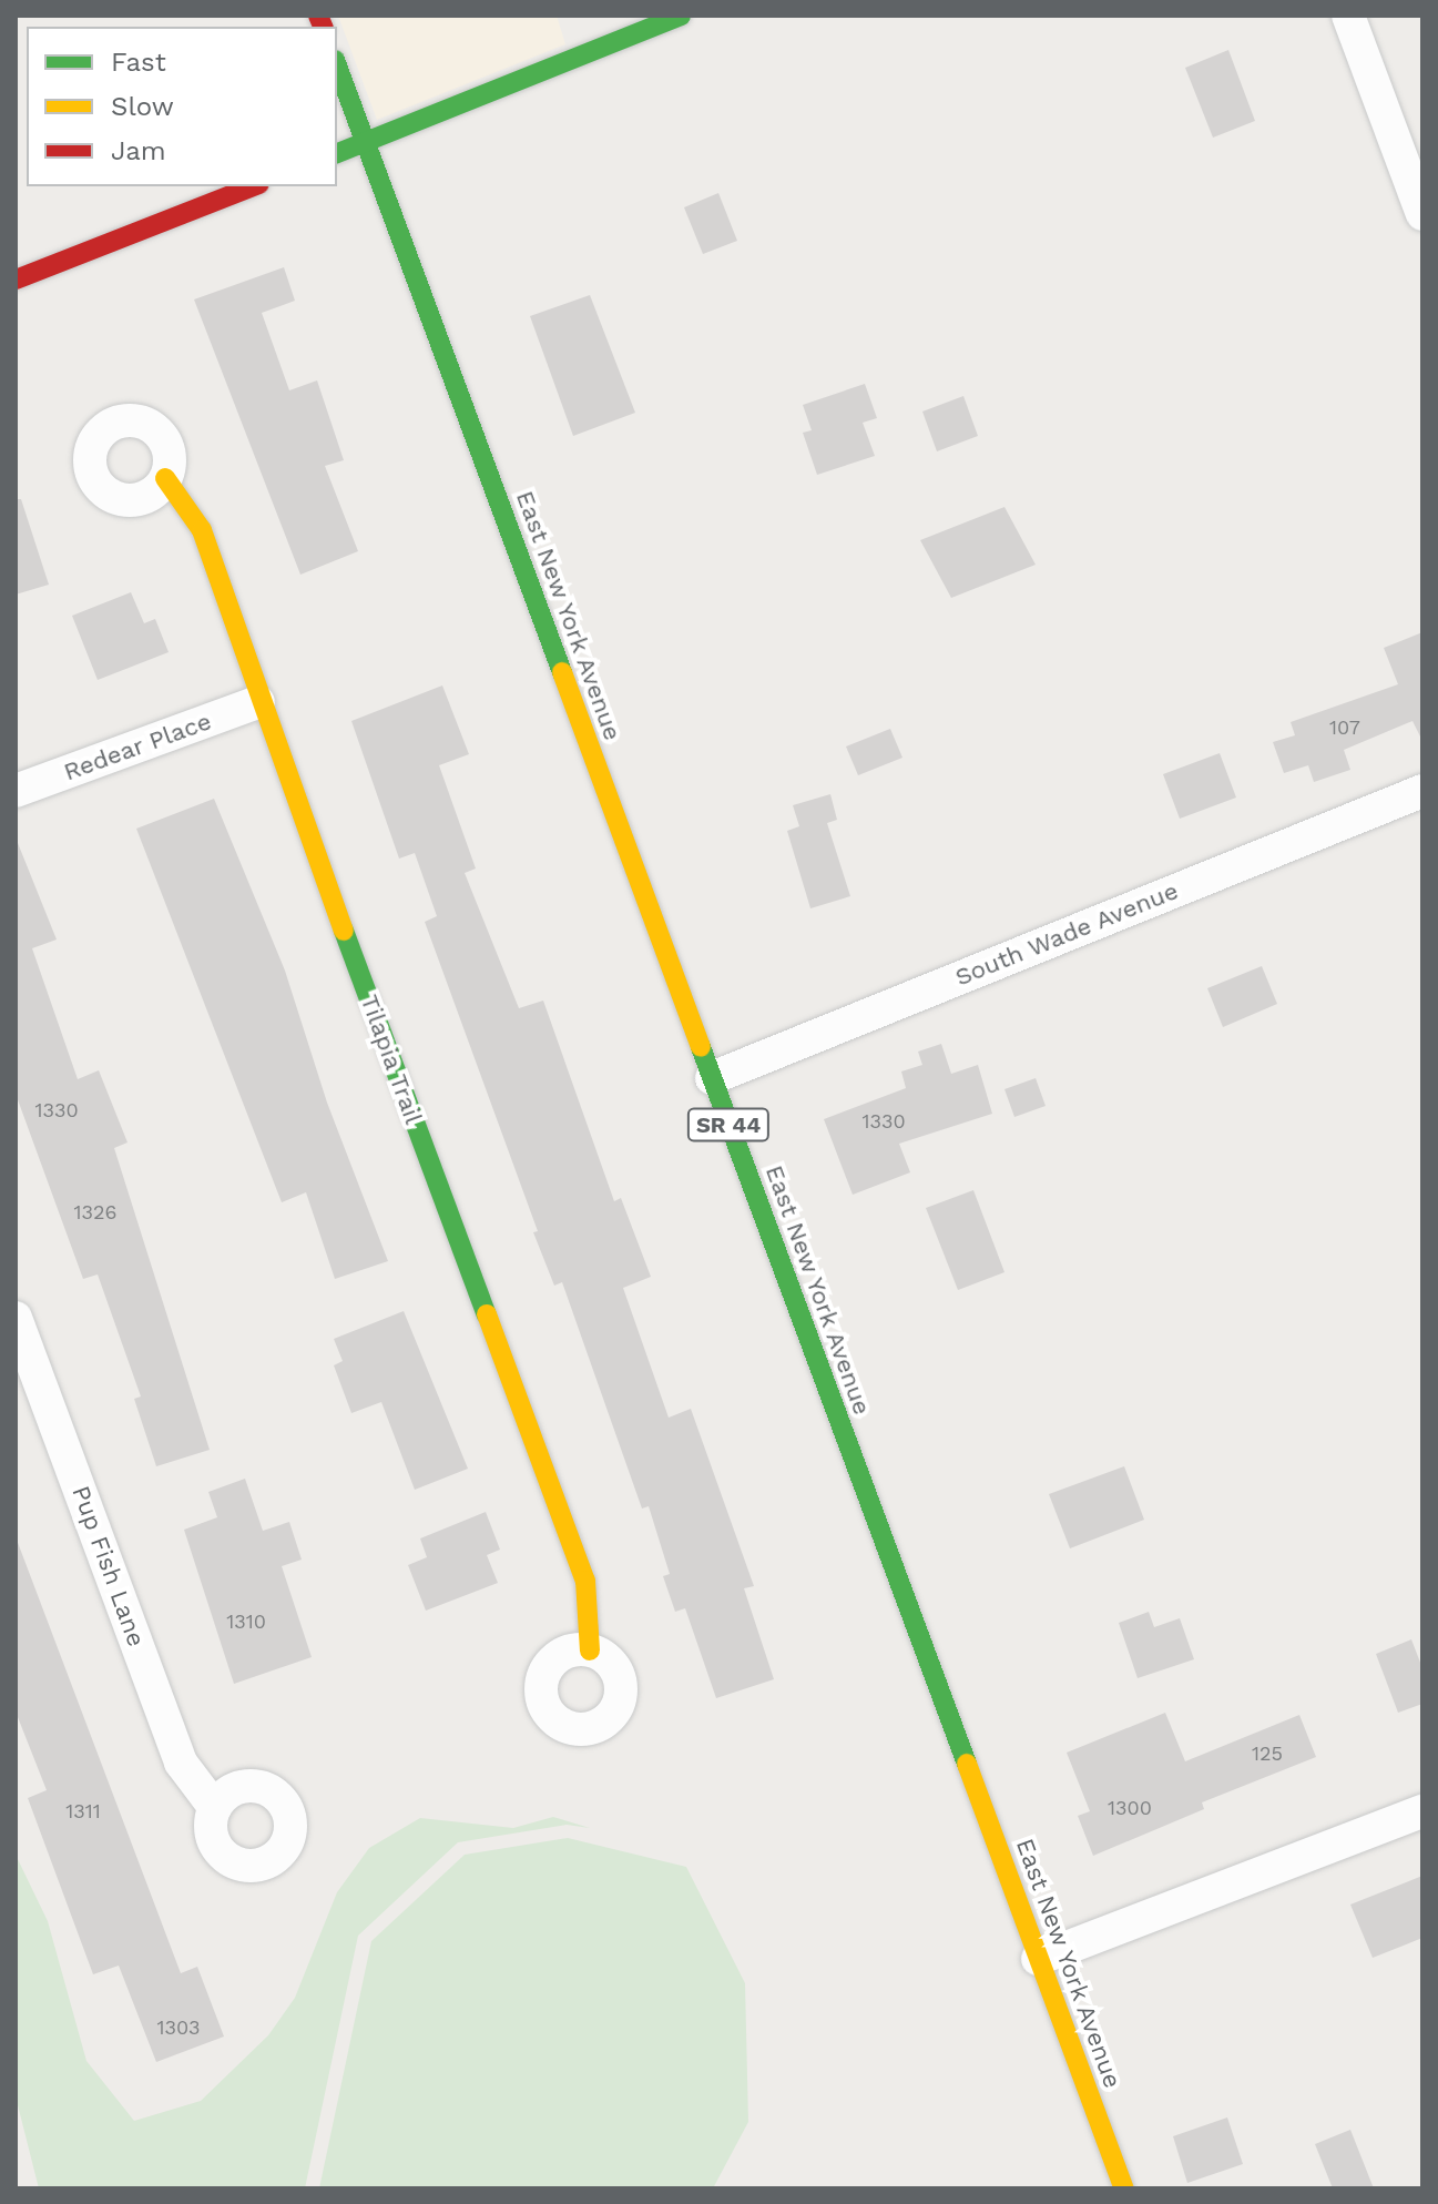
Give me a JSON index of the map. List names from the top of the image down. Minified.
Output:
{"streets":{"main road":["East New York Avenue","Tilapia Trail","SR 44"],"street":["Redear Place","South Wade Avenue","Pup Fish Lane"]},"crossings":[["East New York Avenue","South Wade Avenue"],["Redear Place","Tilapia Trail"]],"house_numbers":["107","1330","1330","1326","1310","125","1300","1311","1303"],"legend":["Fast","Slow","Jam"]}
